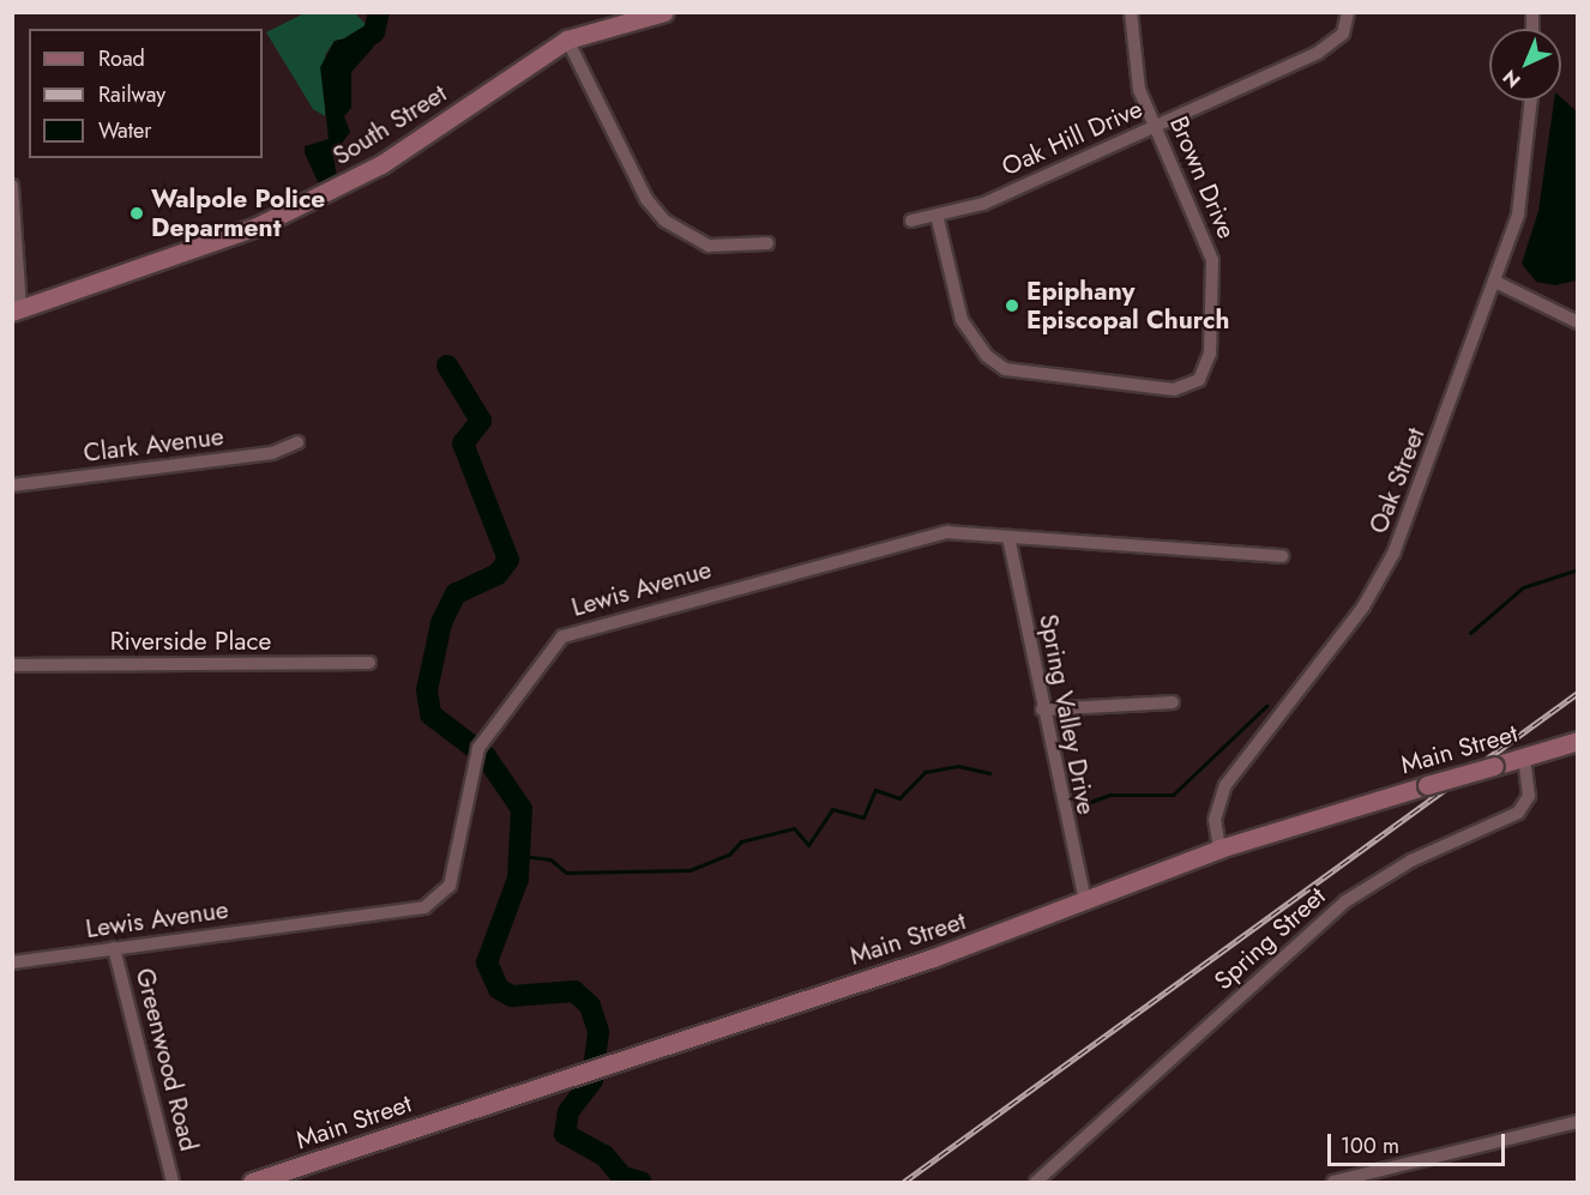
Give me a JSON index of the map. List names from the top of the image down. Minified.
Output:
{"streets":{"main road":["South Street","Main Street"],"street":["Oak Hill Drive","Brown Drive","Clark Avenue","Oak Street","Lewis Avenue","Riverside Place","Spring Valley Drive","Spring Street","Greenwood Road"]},"crossings":[["Oak Hill Drive","Brown Drive"],["Oak Street","Main Street"],["Lewis Avenue","Spring Valley Drive"],["Lewis Avenue","Greenwood Road"],["Spring Valley Drive","Main Street"],["Main Street","Spring Street"]],"places":["Walpole Police Deparment","Epiphany Episcopal Church"],"legend":["Road","Railway","Water"],"scale_bar":"100 m","north":"bottom left"}
